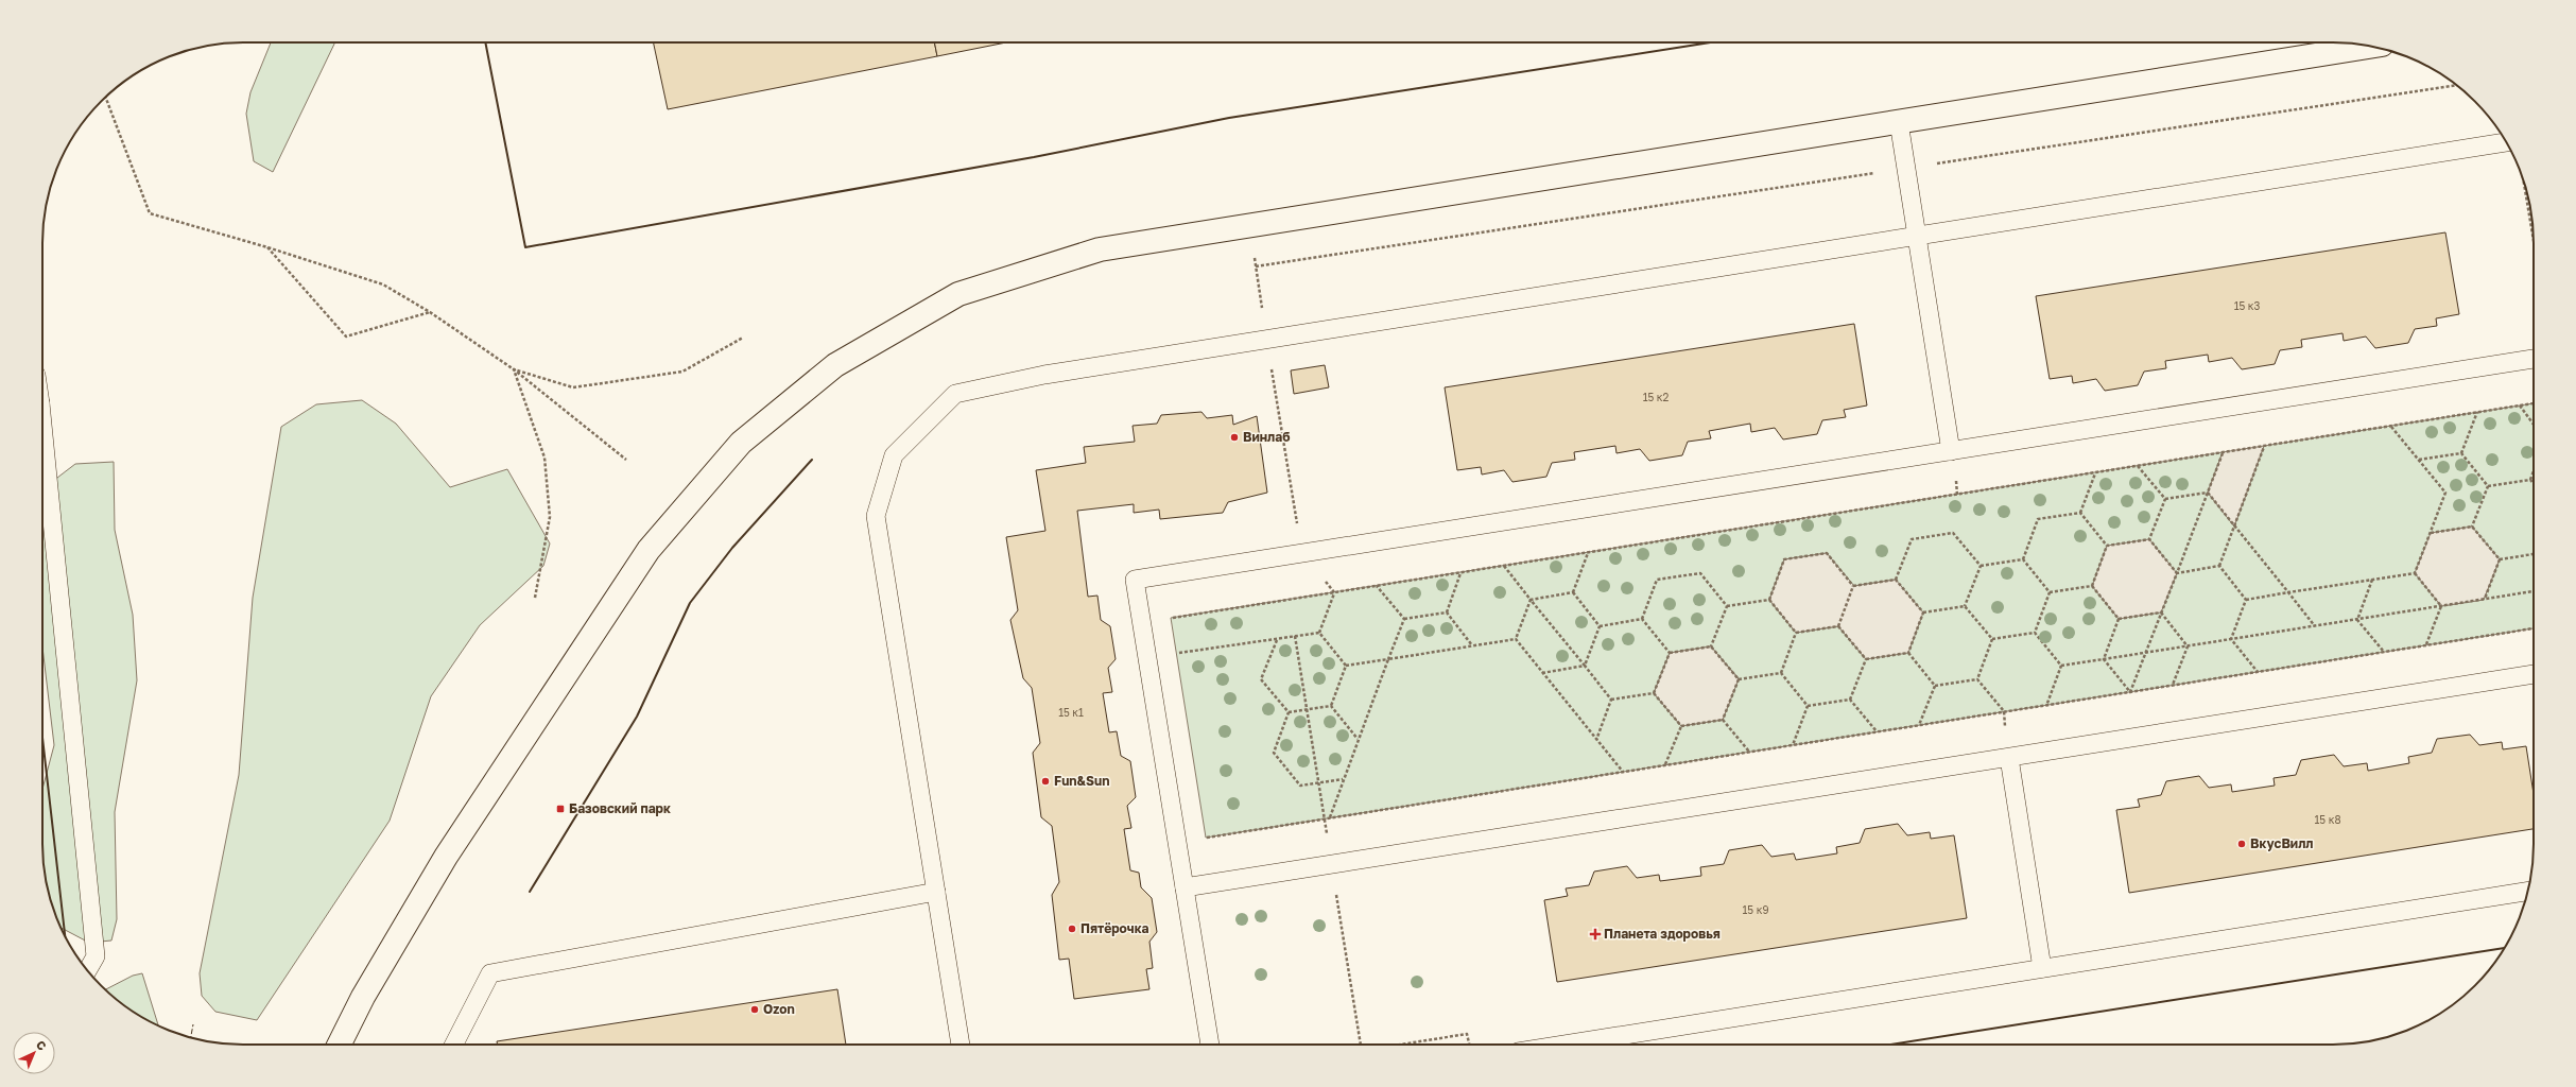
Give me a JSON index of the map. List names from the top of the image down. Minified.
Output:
{"places":{"other":["Винлаб","Fun&Sun","ВкусВилл","Пятёрочка","Ozon"],"transit":["Базовский парк"],"health":["Планета здоровья"]},"house_numbers":["15 к3","15 к2","15 к1","15 к8","15 к9"],"north":"top right"}
